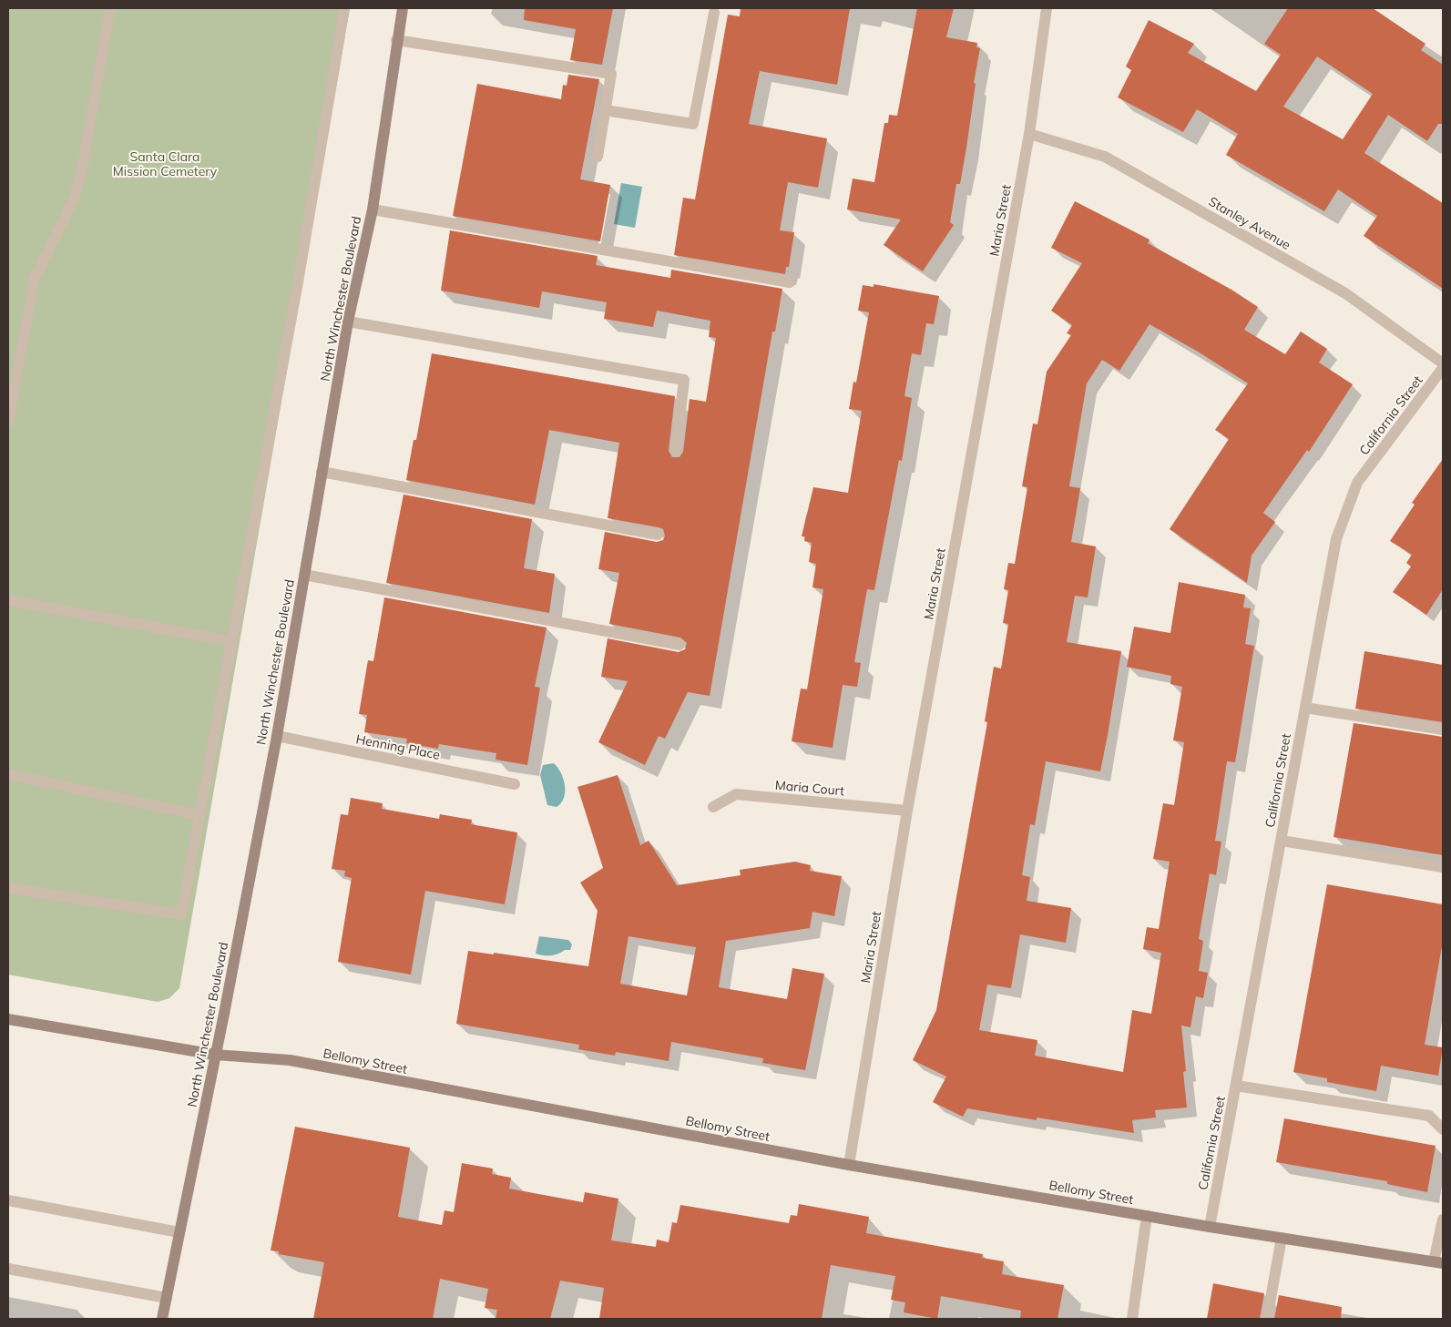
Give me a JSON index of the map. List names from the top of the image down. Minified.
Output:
{"streets":{"main road":["North Winchester Boulevard","Bellomy Street"],"street":["Maria Street","Stanley Avenue","California Street","Henning Place","Maria Court"]},"crossings":[["Maria Street","Stanley Avenue"],["Maria Street","Maria Court"],["Maria Street","Bellomy Street"],["North Winchester Boulevard","Henning Place"],["North Winchester Boulevard","Bellomy Street"],["California Street","Bellomy Street"]],"parks":["Santa Clara Mission Cemetery"]}
